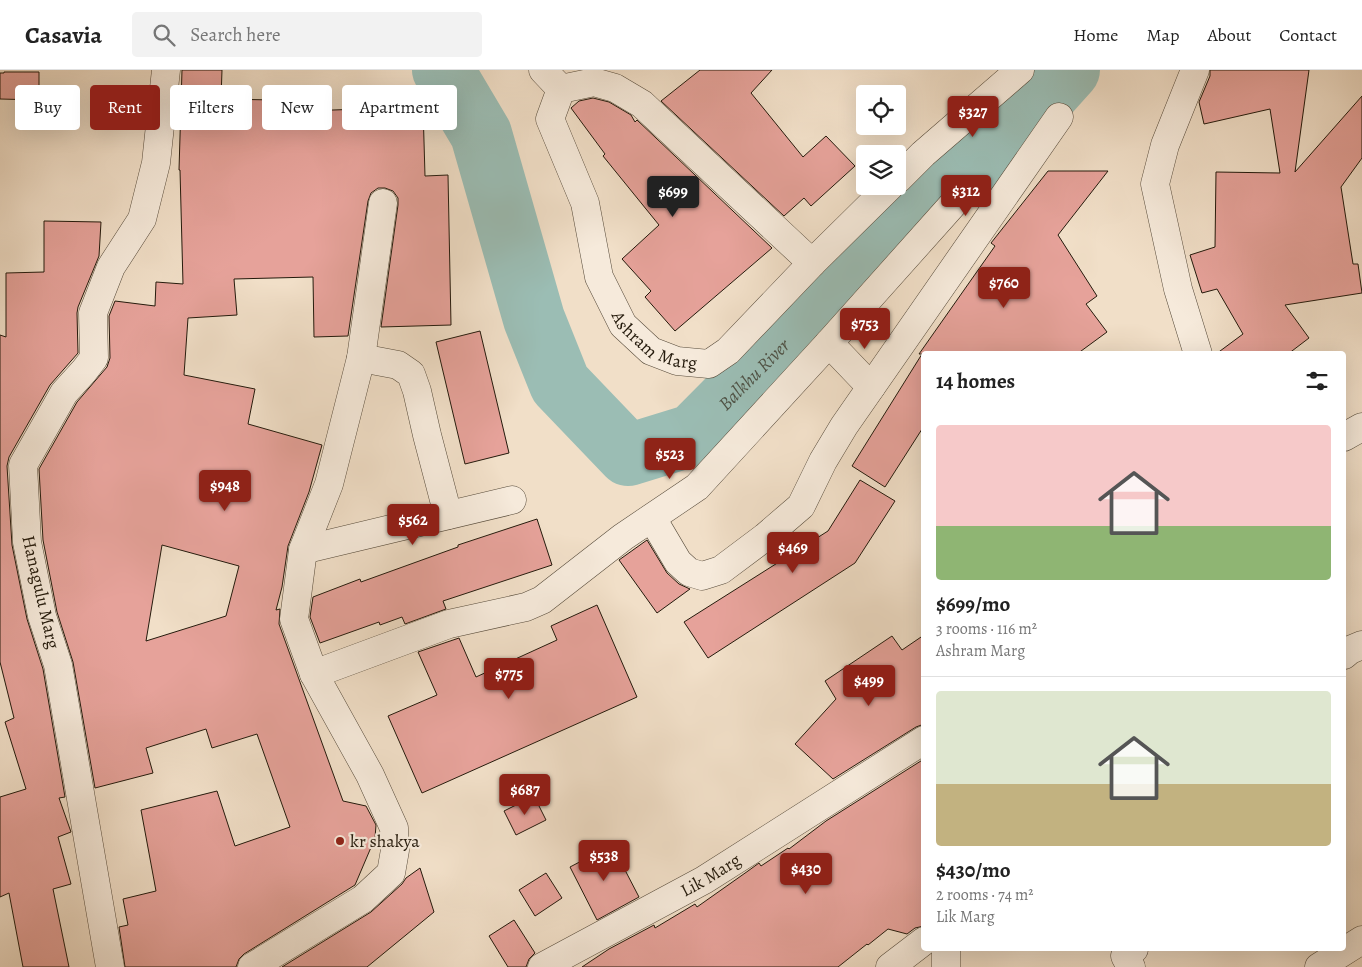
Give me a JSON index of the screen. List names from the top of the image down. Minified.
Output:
{"streets":{"street":["Ashram Marg","Hanagulu Marg","Lik Marg"]},"water":["Balkhu River"],"places":["kr shakya"],"page":{"header":"Casavia","search":"Search here","nav":["Home","Map","About","Contact"],"chip":["Buy","Rent","Filters","New","Apartment"],"price":["$327","$312","$699","$760","$753","$523","$948","$562","$469","$775","$499","$687","$538","$430"],"heading":"14 homes","list":[{"name":"$699/mo","note":"3 rooms · 116 m² · Ashram Marg"},{"name":"$430/mo","note":"2 rooms · 74 m² · Lik Marg"}]}}
